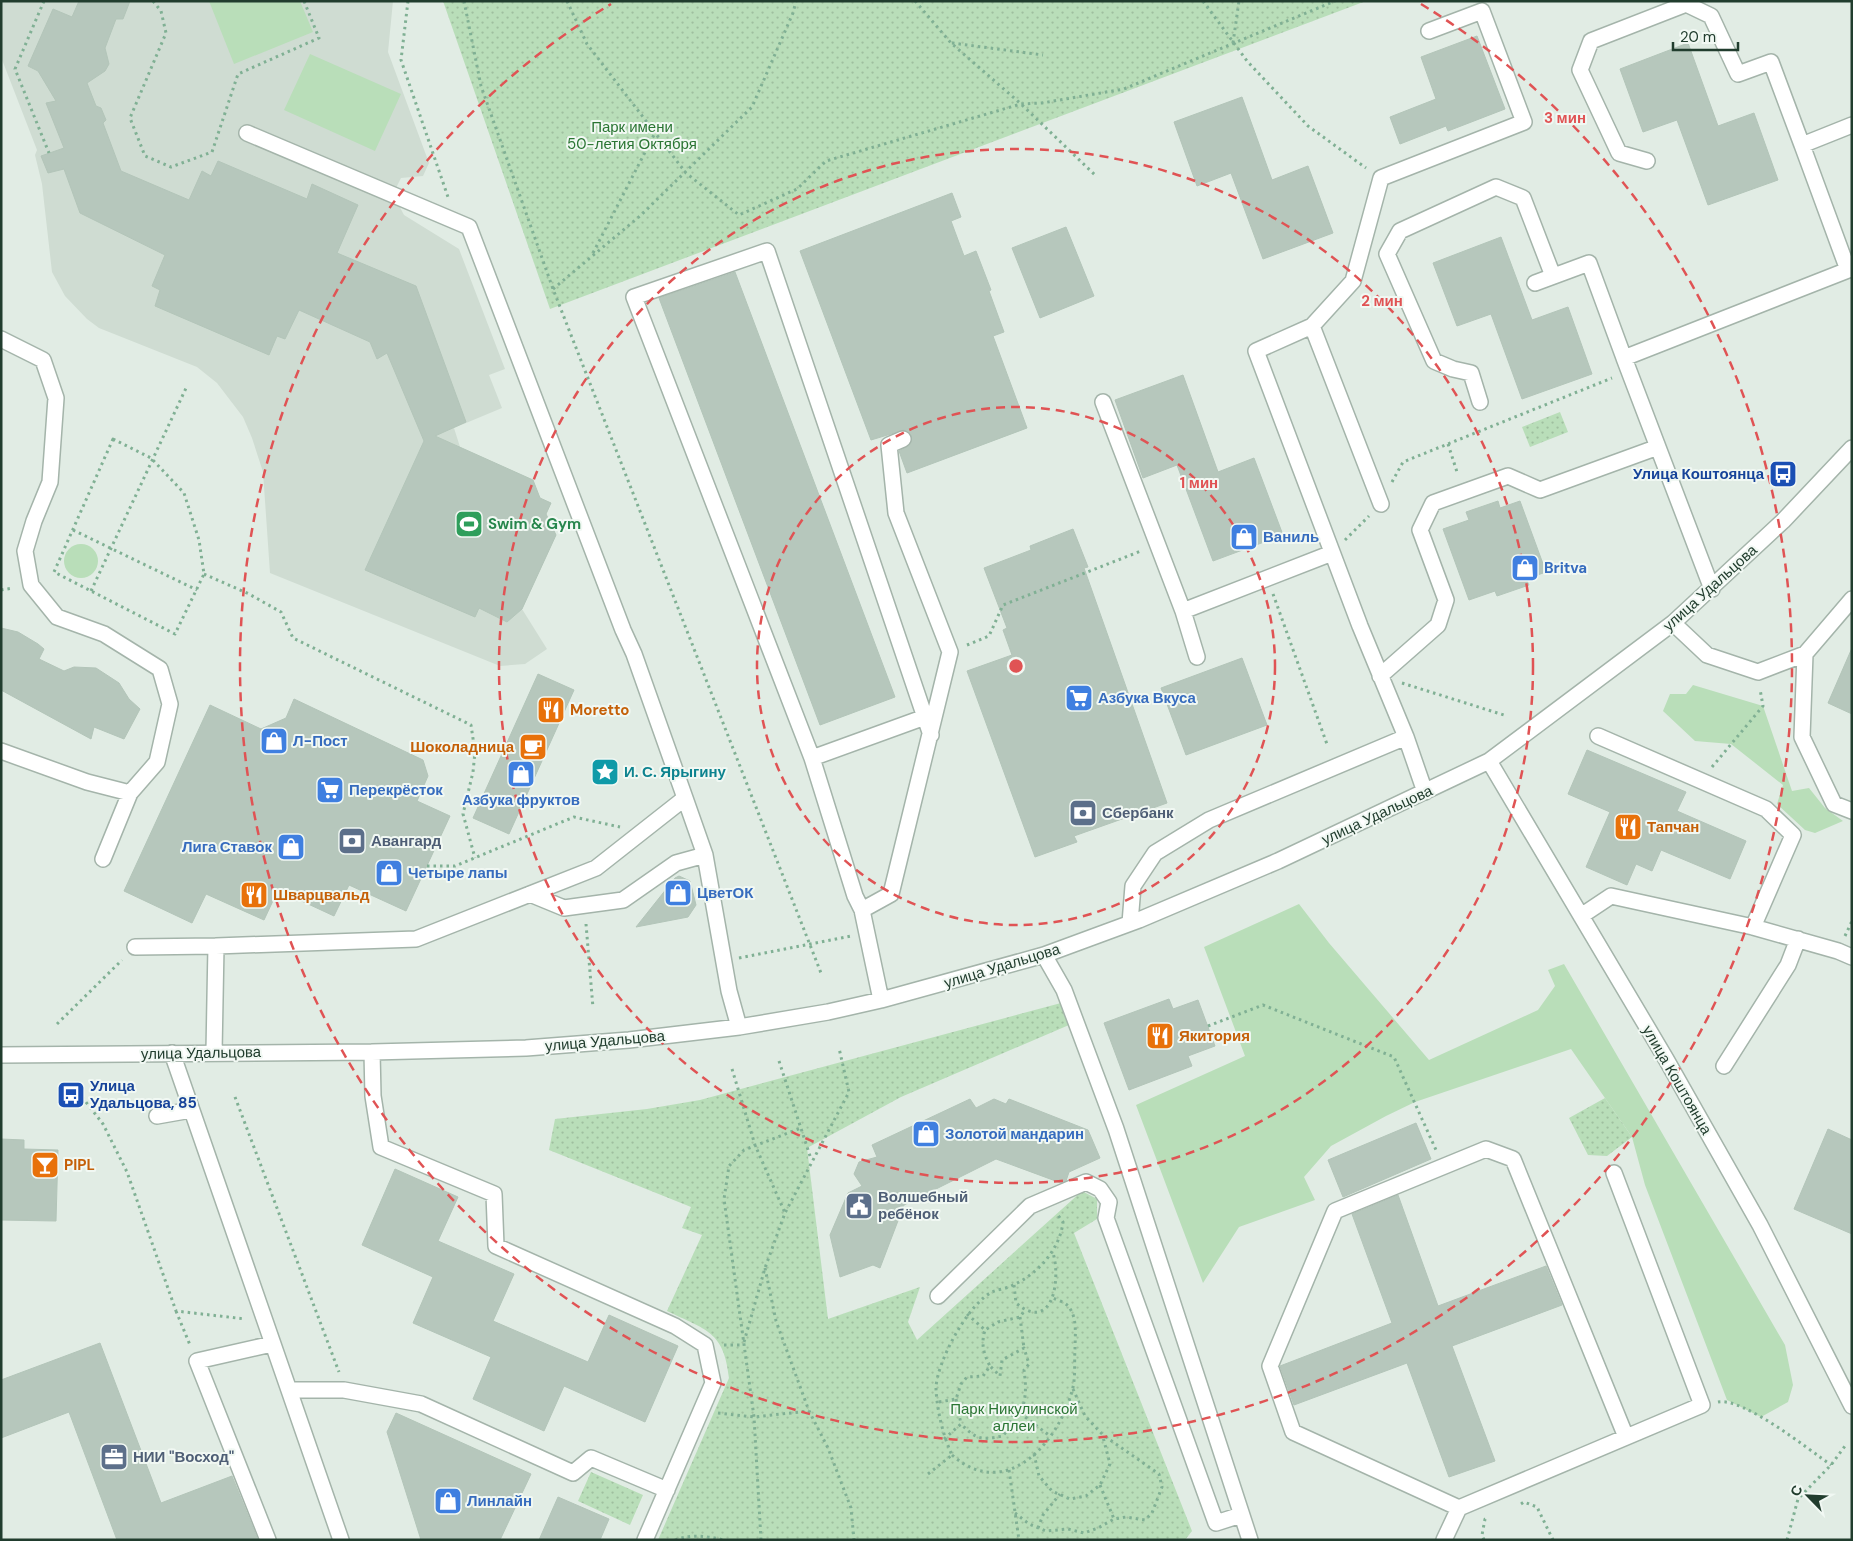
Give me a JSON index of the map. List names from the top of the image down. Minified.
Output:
{"streets":{"street":["улица Удальцова","улица Коштоянца"]},"crossings":[["улица Удальцова","улица Коштоянца"]],"parks":["Парк имени 50-летия Октября","Парк Никулинской аллеи"],"places":{"bus stop":["Улица Коштоянца","Улица Удальцова, 85"],"sports":["Swim & Gym"],"shop":["Ваниль","Britva","Л-Пост","Азбука фруктов","Лига Ставок","Четыре лапы","ЦветОК","Золотой мандарин","Линлайн"],"supermarket":["Азбука Вкуса","Перекрёсток"],"restaurant":["Moretto","Тапчан","Шварцвальд","Якитория"],"cafe":["Шоколадница"],"place":["И. С. Ярыгину"],"bank":["Сбербанк","Авангард"],"bar":["PIPL"],"public building":["Волшебный ребёнок"],"office":["НИИ \"Восход\""]},"scale_bar":"20 m","north":"top left","rings":["3 мин","2 мин","1 мин"]}
